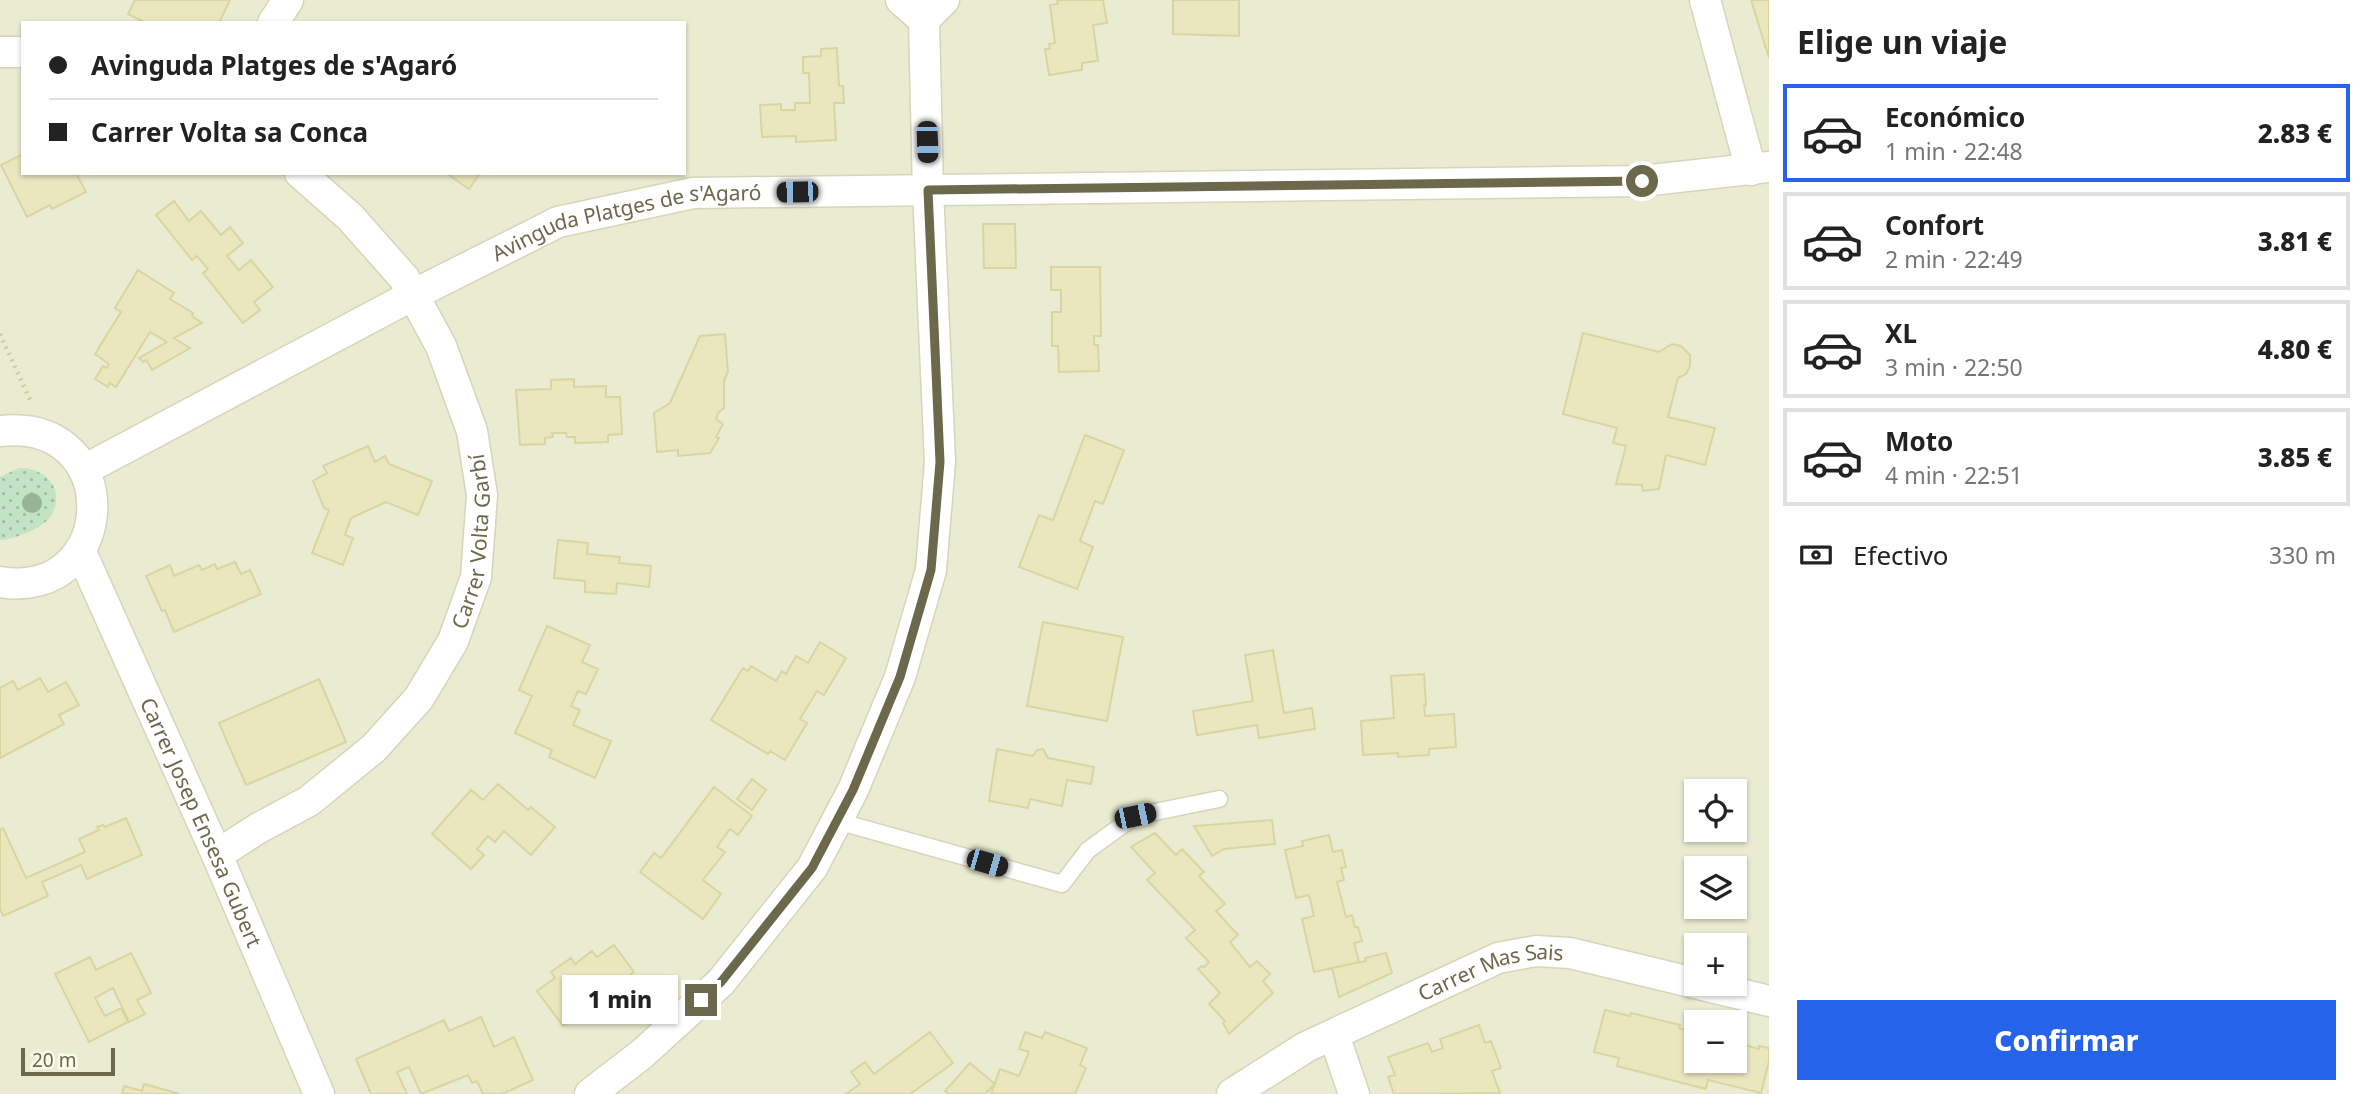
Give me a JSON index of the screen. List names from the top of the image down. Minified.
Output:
{"streets":{"street":["Avinguda Platges de s'Agaró","Carrer Volta Garbí","Carrer Josep Ensesa Gubert","Carrer Mas Sais"]},"crossings":[["Avinguda Platges de s'Agaró","Carrer Volta Garbí"],["Carrer Volta Garbí","Carrer Josep Ensesa Gubert"]],"scale_bar":"20 m","page":{"heading":"Elige un viaje","banner":["Avinguda Platges de s'Agaró","Carrer Volta sa Conca"],"list":[{"name":"Económico","note":"1 min · 22:48","value":"2.83 €"},{"name":"Confort","note":"2 min · 22:49","value":"3.81 €"},{"name":"XL","note":"3 min · 22:50","value":"4.80 €"},{"name":"Moto","note":"4 min · 22:51","value":"3.85 €"}],"pay":["Efectivo","330 m"],"map_buttons":["+","−"],"bubble":"1 min","buttons":"Confirmar","scale":"20 m"}}
